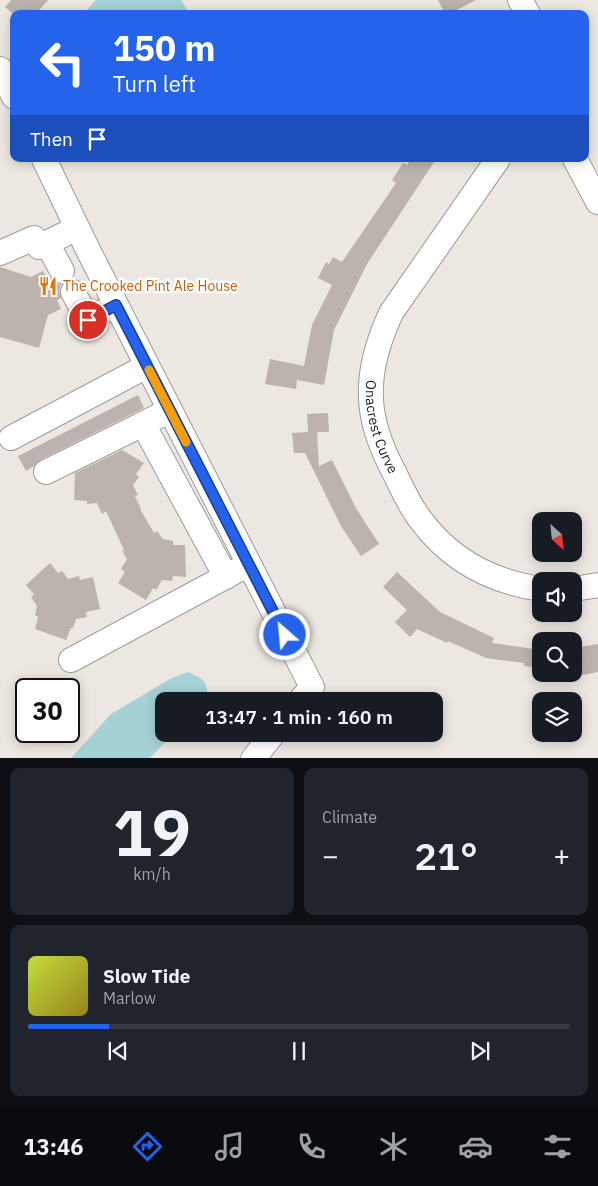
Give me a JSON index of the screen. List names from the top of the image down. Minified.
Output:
{"streets":{"street":["Onacrest Curve"]},"places":{"restaurant":["The Crooked Pint Ale House"]},"north":"bottom right","page":{"turn":["150 m","Turn left"],"then":"Then","limit":"30","trip":"13:47 · 1 min · 160 m","tile":[["19","km/h"],"Climate"],"heat":["−","21°","+"],"song":["Slow Tide","Marlow"],"tabs":"13:46"}}
